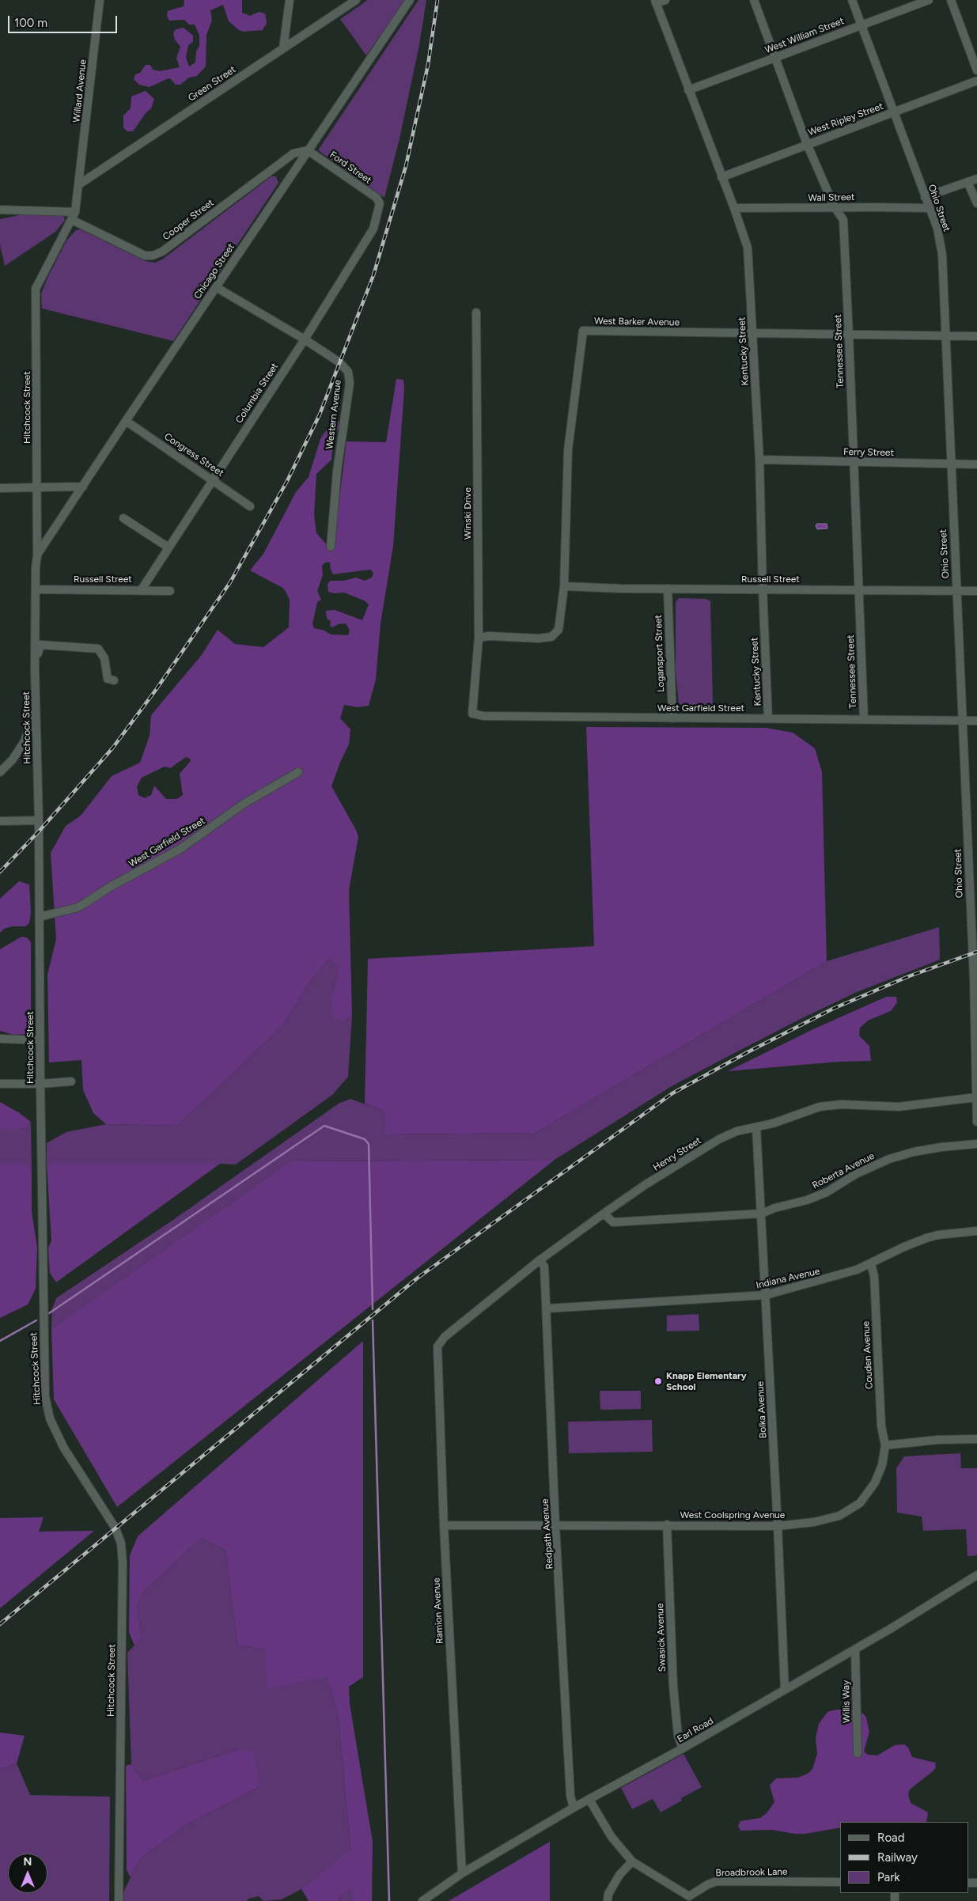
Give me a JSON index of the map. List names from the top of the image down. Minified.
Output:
{"streets":{"street":["West William Street","Green Street","Willard Avenue","West Ripley Street","Ford Street","Wall Street","Ohio Street","Cooper Street","Chicago Street","West Barker Avenue","Kentucky Street","Tennessee Street","Columbia Street","Hitchcock Street","Western Avenue","Ferry Street","Congress Street","Winski Drive","Russell Street","Logansport Street","West Garfield Street","Henry Street","Roberta Avenue","Indiana Avenue","Couden Avenue","Bolka Avenue","West Coolspring Avenue","Redpath Avenue","Ramion Avenue","Swasick Avenue","Willis Way","Earl Road","Broadbrook Lane"]},"crossings":[["West William Street","Ohio Street"],["West William Street","Kentucky Street"],["West William Street","Tennessee Street"],["Green Street","Willard Avenue"],["Green Street","Hitchcock Street"],["Willard Avenue","Hitchcock Street"],["West Ripley Street","Ohio Street"],["West Ripley Street","Kentucky Street"],["West Ripley Street","Tennessee Street"],["Ford Street","Cooper Street"],["Ford Street","Chicago Street"],["Ford Street","Columbia Street"],["Wall Street","Ohio Street"],["Wall Street","Kentucky Street"],["Wall Street","Tennessee Street"],["Ohio Street","West Barker Avenue"],["Ohio Street","Ferry Street"],["Ohio Street","Russell Street"],["Ohio Street","West Garfield Street"],["Ohio Street","Henry Street"],["Cooper Street","Chicago Street"],["Cooper Street","Hitchcock Street"],["Chicago Street","Hitchcock Street"],["Chicago Street","Western Avenue"],["Chicago Street","Congress Street"],["West Barker Avenue","Kentucky Street"],["West Barker Avenue","Tennessee Street"],["West Barker Avenue","Winski Drive"],["West Barker Avenue","Russell Street"],["Kentucky Street","Ferry Street"],["Kentucky Street","Russell Street"],["Kentucky Street","West Garfield Street"],["Tennessee Street","Ferry Street"],["Tennessee Street","Russell Street"],["Tennessee Street","West Garfield Street"],["Columbia Street","Western Avenue"],["Columbia Street","Congress Street"],["Columbia Street","Russell Street"],["Hitchcock Street","Russell Street"],["Hitchcock Street","West Garfield Street"],["Winski Drive","West Garfield Street"],["Russell Street","Logansport Street"],["Logansport Street","West Garfield Street"],["Henry Street","Roberta Avenue"],["Henry Street","Bolka Avenue"],["Henry Street","Redpath Avenue"],["Henry Street","Ramion Avenue"],["Roberta Avenue","Bolka Avenue"],["Indiana Avenue","Couden Avenue"],["Indiana Avenue","Bolka Avenue"],["Indiana Avenue","Redpath Avenue"],["Couden Avenue","West Coolspring Avenue"],["Bolka Avenue","West Coolspring Avenue"],["Bolka Avenue","Earl Road"],["West Coolspring Avenue","Redpath Avenue"],["West Coolspring Avenue","Ramion Avenue"],["West Coolspring Avenue","Swasick Avenue"],["Redpath Avenue","Earl Road"],["Ramion Avenue","Earl Road"],["Swasick Avenue","Earl Road"],["Willis Way","Earl Road"],["Earl Road","Broadbrook Lane"]],"places":["Knapp Elementary School"],"legend":["Road","Railway","Park"],"scale_bar":"100 m","north":"top"}
